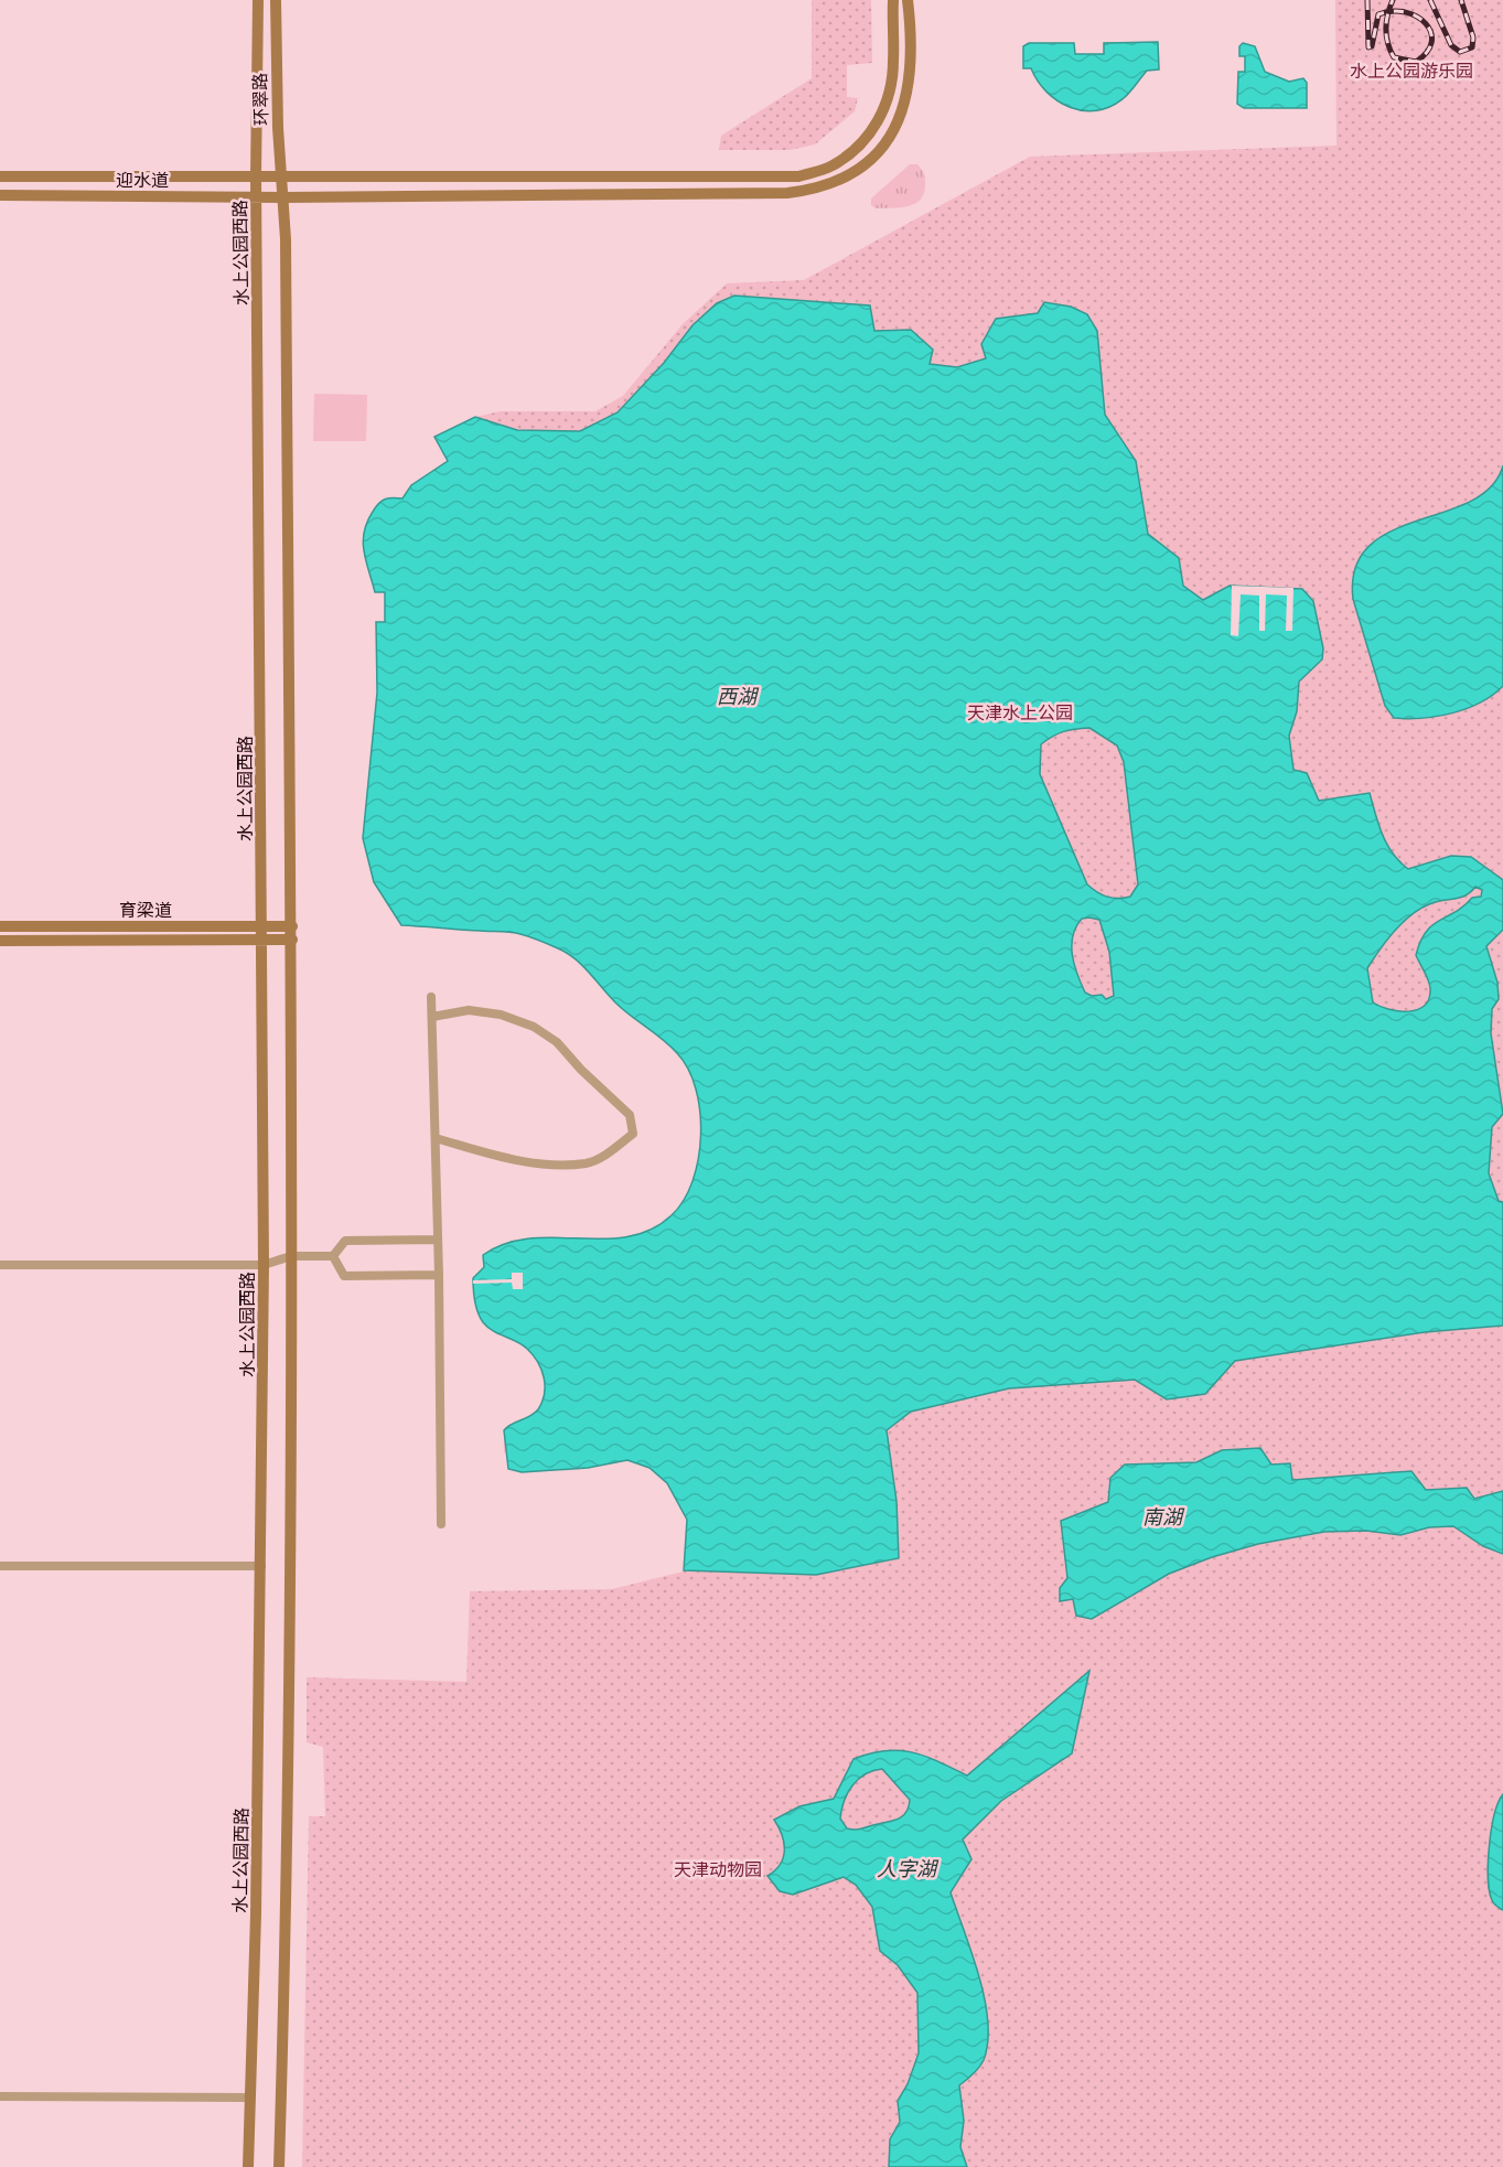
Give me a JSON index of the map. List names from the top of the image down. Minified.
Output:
{"streets":{"main road":["环翠路","迎水道","水上公园西路","育梁道"]},"crossings":[["环翠路","迎水道"],["环翠路","水上公园西路"],["迎水道","水上公园西路"],["水上公园西路","育梁道"]],"water":["西湖","南湖","人字湖"],"parks":["水上公园游乐园","天津水上公园","天津动物园"]}
